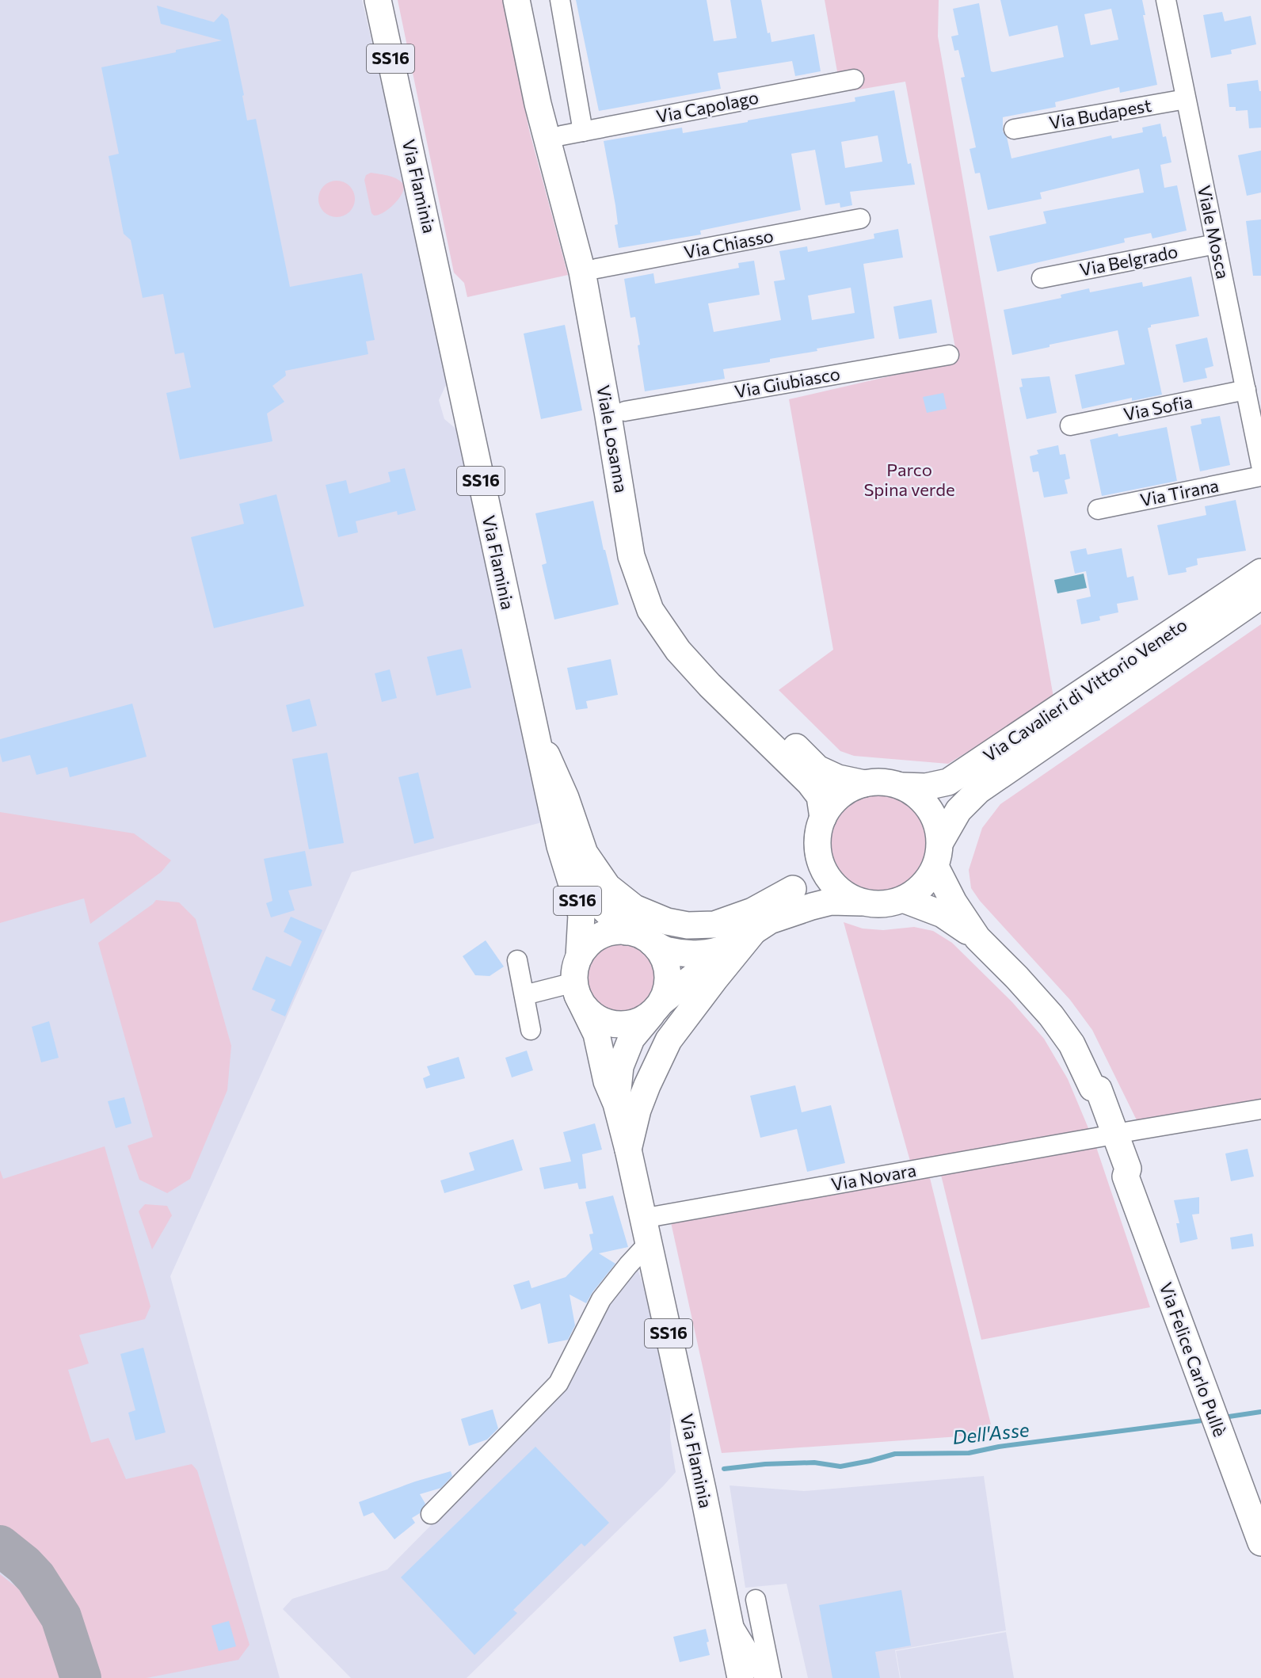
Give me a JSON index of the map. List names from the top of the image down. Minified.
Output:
{"streets":{"main road":["SS16","Via Flaminia","Viale Losanna","Via Cavalieri di Vittorio Veneto","Via Felice Carlo Pullè"],"street":["Via Capolago","Via Budapest","Viale Mosca","Via Chiasso","Via Belgrado","Via Giubiasco","Via Sofia","Via Tirana","Via Novara"]},"crossings":[["Via Capolago","Viale Losanna"],["Via Budapest","Viale Mosca"],["Via Flaminia","Via Novara"],["Viale Mosca","Via Belgrado"],["Viale Mosca","Via Sofia"],["Via Chiasso","Viale Losanna"],["Via Giubiasco","Viale Losanna"],["Viale Losanna","Via Cavalieri di Vittorio Veneto"],["Viale Losanna","Via Felice Carlo Pullè"],["Via Cavalieri di Vittorio Veneto","Via Felice Carlo Pullè"],["Via Novara","Via Felice Carlo Pullè"]],"water":["Dell'Asse"],"parks":["Parco Spina verde"]}
